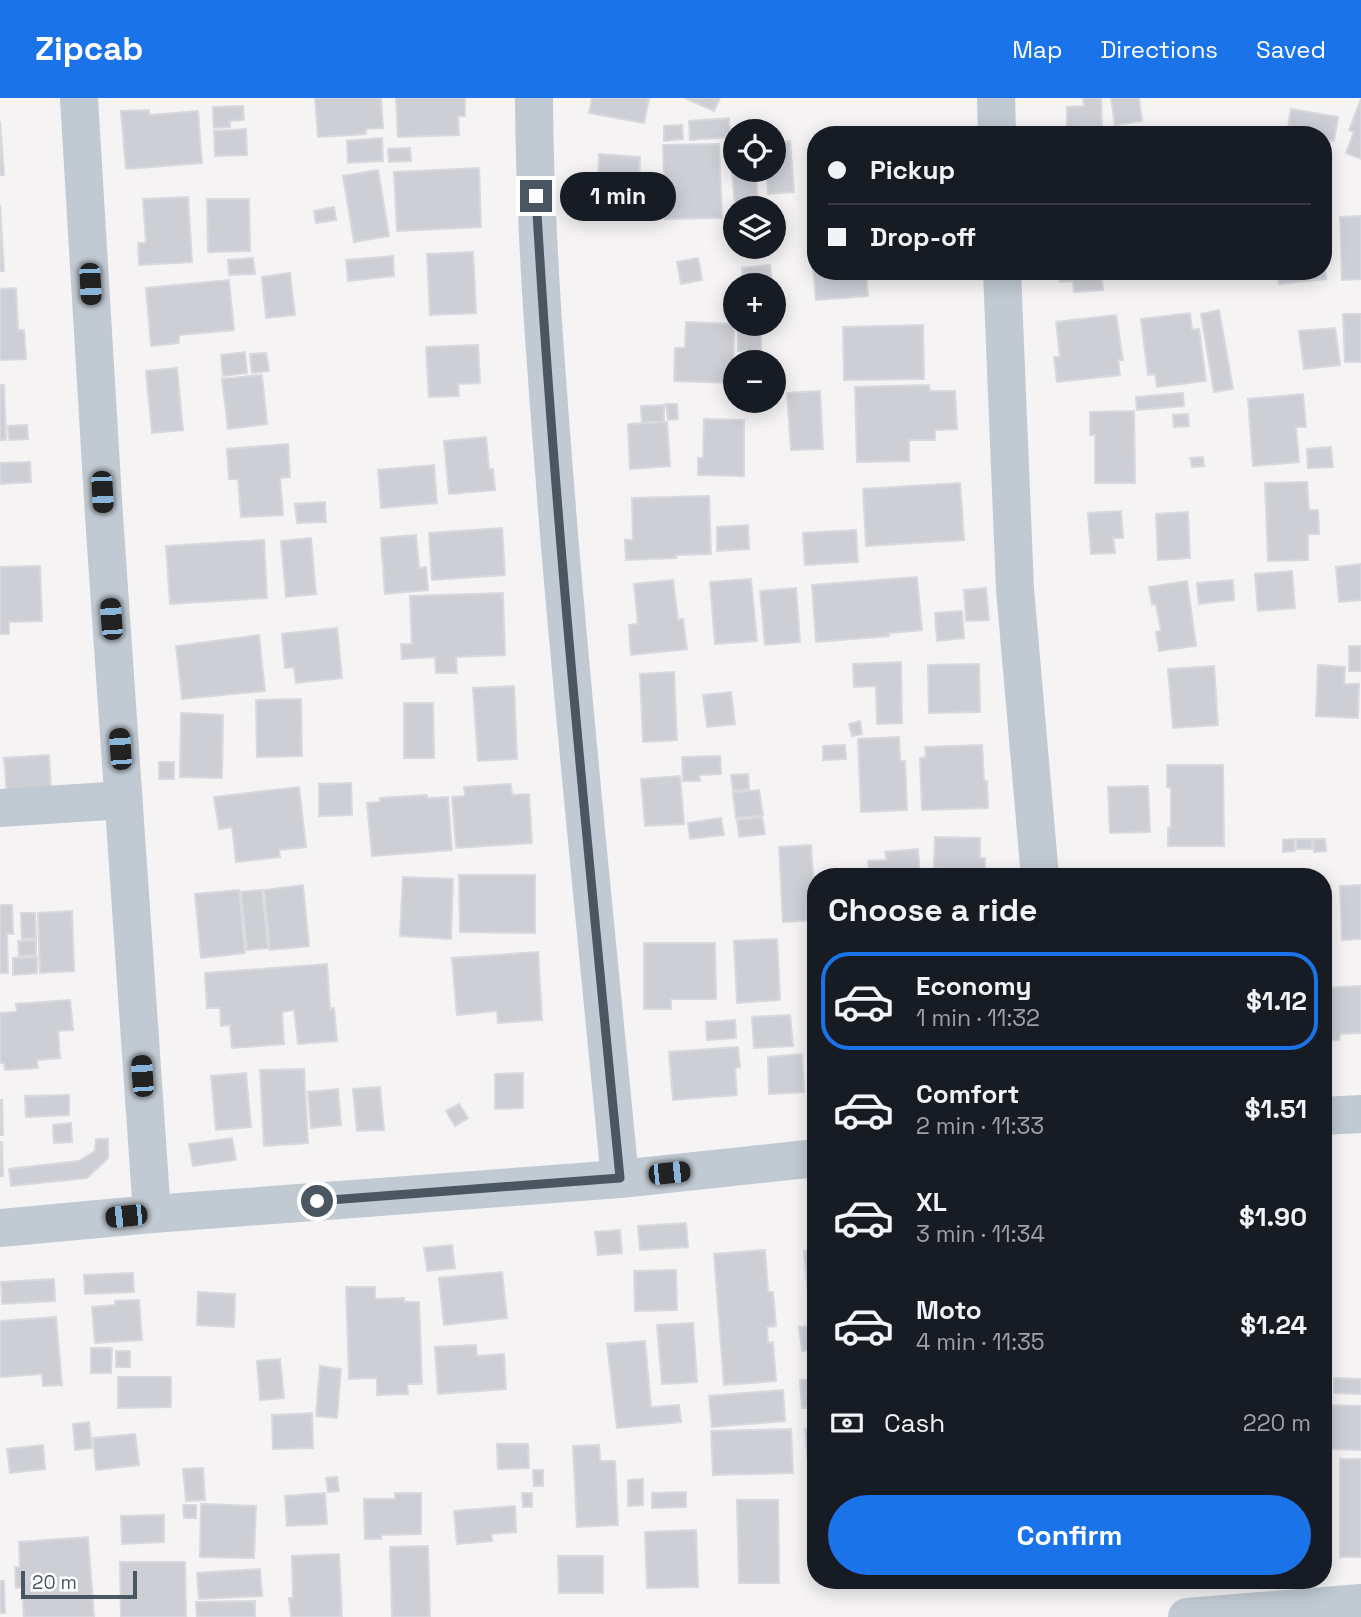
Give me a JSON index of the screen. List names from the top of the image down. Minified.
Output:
{"scale_bar":"20 m","page":{"header":"Zipcab","nav":["Map","Directions","Saved"],"map_buttons":["+","−"],"banner":["Pickup","Drop-off"],"bubble":"1 min","heading":"Choose a ride","list":[{"name":"Economy","note":"1 min · 11:32","value":"$1.12"},{"name":"Comfort","note":"2 min · 11:33","value":"$1.51"},{"name":"XL","note":"3 min · 11:34","value":"$1.90"},{"name":"Moto","note":"4 min · 11:35","value":"$1.24"}],"pay":["Cash","220 m"],"buttons":"Confirm","scale":"20 m"}}
